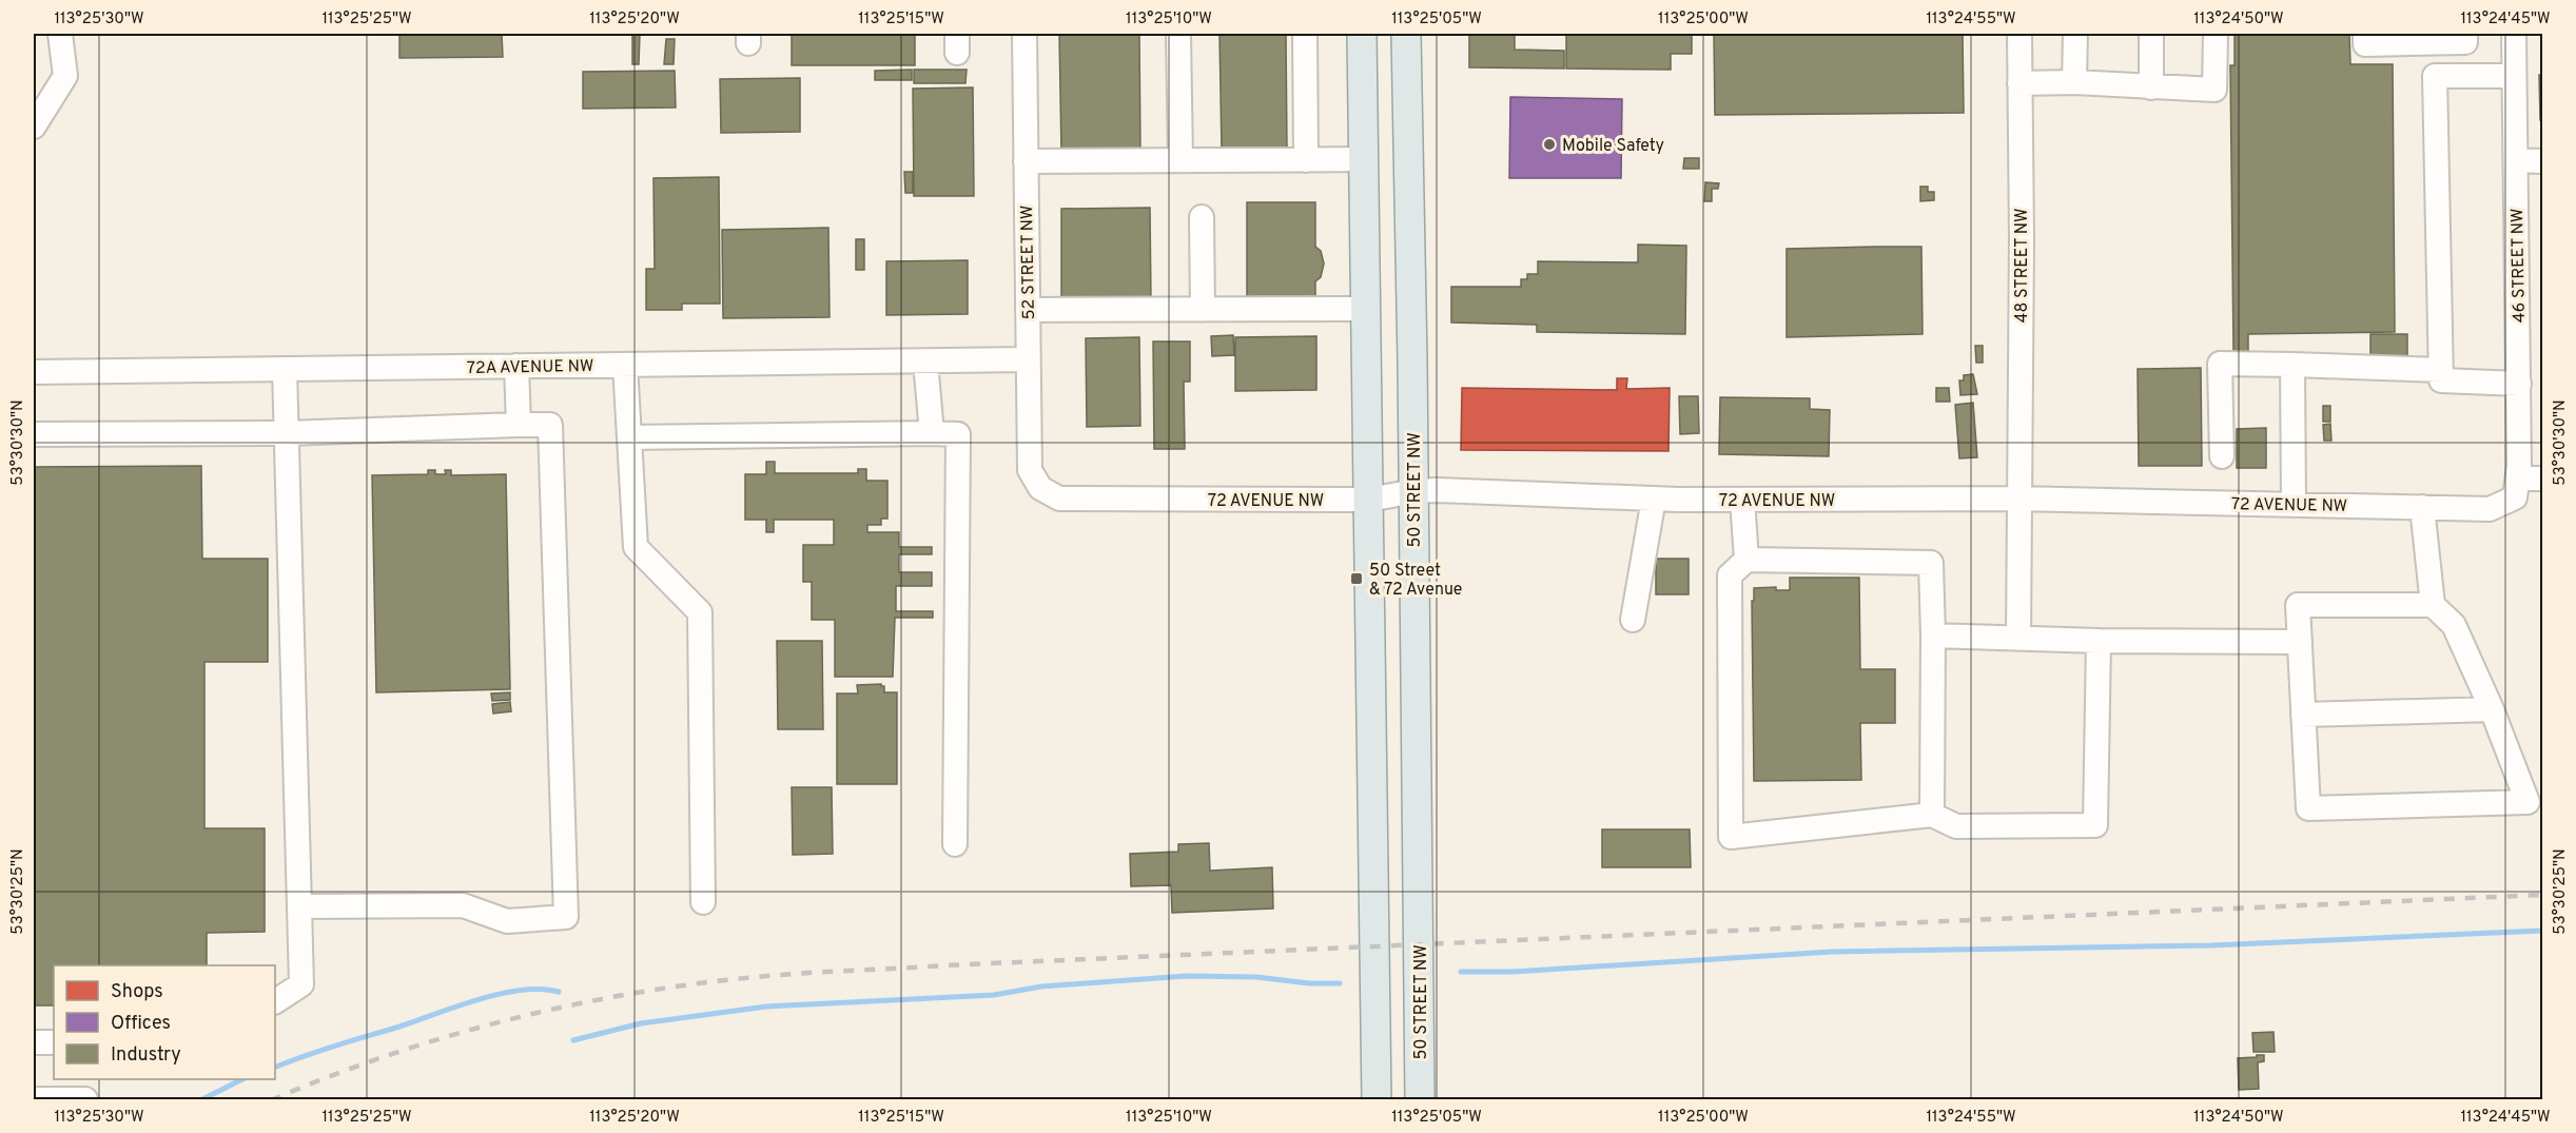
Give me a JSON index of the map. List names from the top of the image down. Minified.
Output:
{"streets":{"main road":["50 STREET NW"],"street":["52 STREET NW","48 STREET NW","46 STREET NW","72A AVENUE NW","72 AVENUE NW"]},"crossings":[["52 STREET NW","72A AVENUE NW"],["52 STREET NW","72 AVENUE NW"],["48 STREET NW","72 AVENUE NW"],["46 STREET NW","72 AVENUE NW"],["50 STREET NW","72 AVENUE NW"]],"places":{"other":["Mobile Safety"],"transit":["50 Street & 72 Avenue"]},"legend":["Shops","Offices","Industry"],"coordinates":["113°25'30\"W","113°25'25\"W","113°25'20\"W","113°25'15\"W","113°25'10\"W","113°25'05\"W","113°25'00\"W","113°24'55\"W","113°24'50\"W","113°24'45\"W","53°30'30\"N","53°30'25\"N"]}
